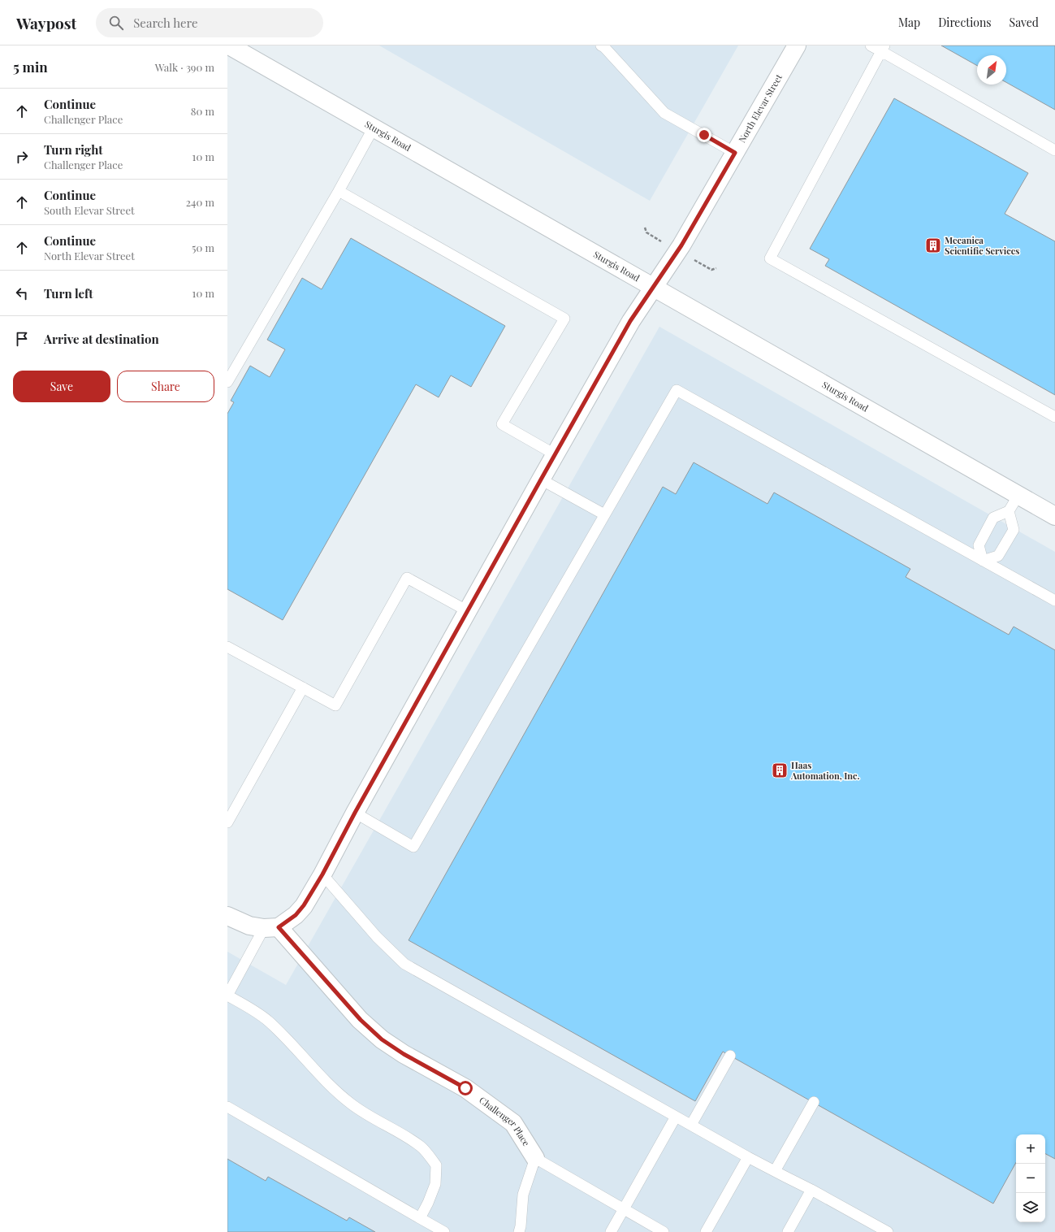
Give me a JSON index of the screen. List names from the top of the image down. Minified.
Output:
{"streets":{"street":["North Elevar Street","Sturgis Road","Challenger Place"]},"crossings":[["North Elevar Street","Sturgis Road"],["North Elevar Street","Challenger Place"]],"places":{"building":["Mecanica Scientific Services","Haas Automation, Inc."]},"north":"top right","page":{"header":"Waypost","search":"Search here","nav":["Map","Directions","Saved"],"heading":["5 min","Walk · 390 m"],"list":[["Continue","Challenger Place","80 m"],["Turn right","Challenger Place","10 m"],["Continue","South Elevar Street","240 m"],["Continue","North Elevar Street","50 m"],["Turn left","10 m"],"Arrive at destination"],"buttons":["Save","Share"],"map_buttons":["+","−"]}}
